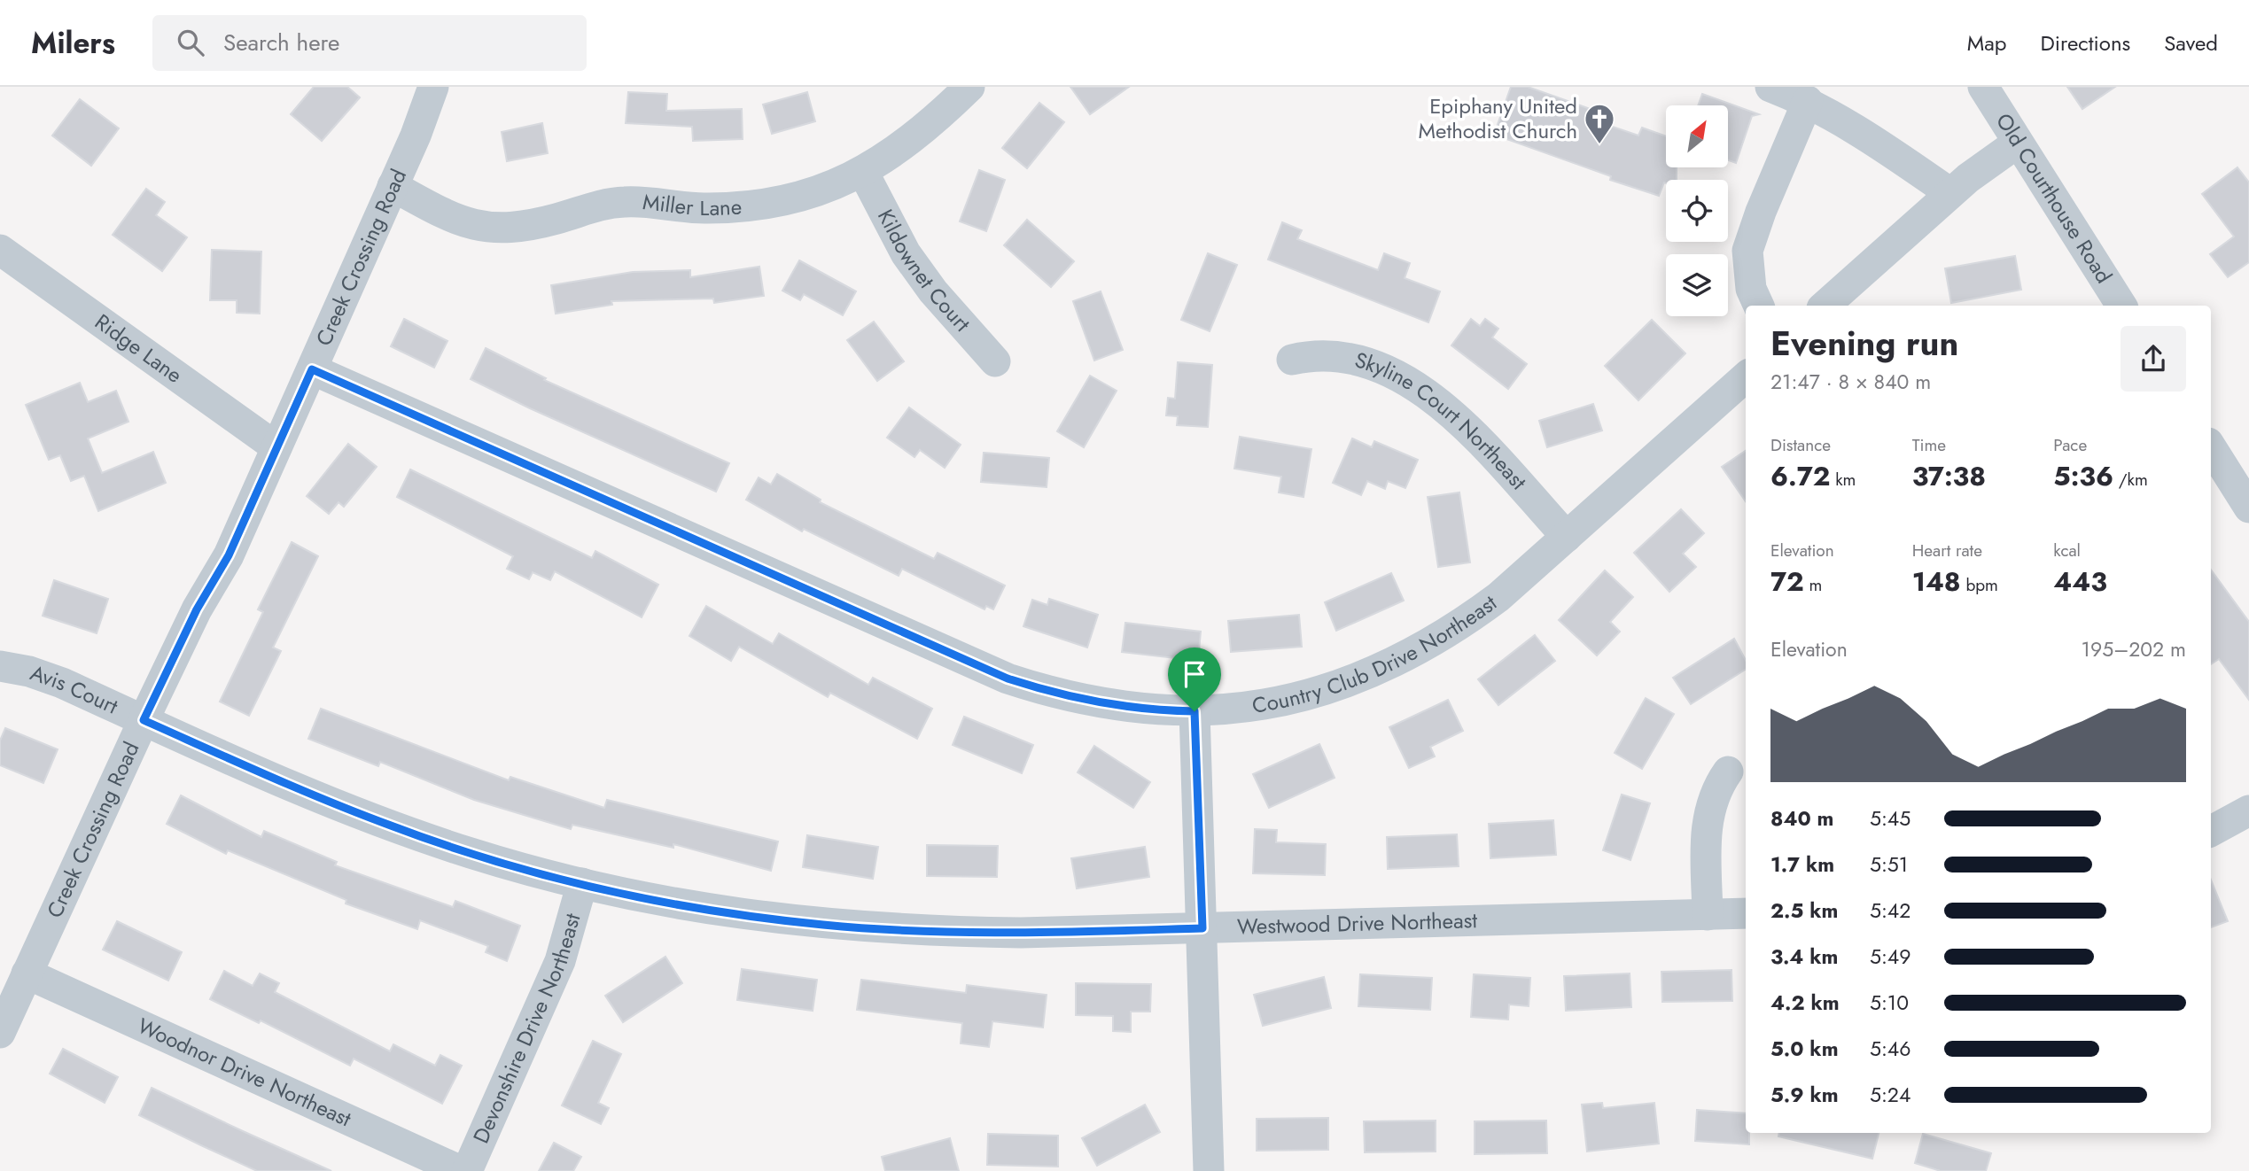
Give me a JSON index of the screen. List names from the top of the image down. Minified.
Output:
{"streets":{"street":["Old Courthouse Road","Miller Lane","Creek Crossing Road","Kildownet Court","Ridge Lane","Skyline Court Northeast","Country Club Drive Northeast","Avis Court","Westwood Drive Northeast","Devonshire Drive Northeast","Woodnor Drive Northeast"]},"crossings":[["Miller Lane","Creek Crossing Road"],["Miller Lane","Kildownet Court"],["Creek Crossing Road","Ridge Lane"],["Creek Crossing Road","Country Club Drive Northeast"],["Creek Crossing Road","Avis Court"],["Creek Crossing Road","Westwood Drive Northeast"],["Creek Crossing Road","Woodnor Drive Northeast"],["Skyline Court Northeast","Country Club Drive Northeast"],["Avis Court","Westwood Drive Northeast"],["Westwood Drive Northeast","Devonshire Drive Northeast"]],"places":{"church":["Epiphany United Methodist Church"]},"north":"top right","page":{"header":"Milers","search":"Search here","nav":["Map","Directions","Saved"],"heading":["Evening run","21:47 · 8 × 840 m"],"stats":[["Distance","6.72 km"],["Time","37:38"],["Pace","5:36 /km"],["Elevation","72 m"],["Heart rate","148 bpm"],["kcal","443"]],"chart":["Elevation","195–202 m"],"list":[{"name":"840 m","note":"5:45"},{"name":"1.7 km","note":"5:51"},{"name":"2.5 km","note":"5:42"},{"name":"3.4 km","note":"5:49"},{"name":"4.2 km","note":"5:10"},{"name":"5.0 km","note":"5:46"},{"name":"5.9 km","note":"5:24"}]}}
